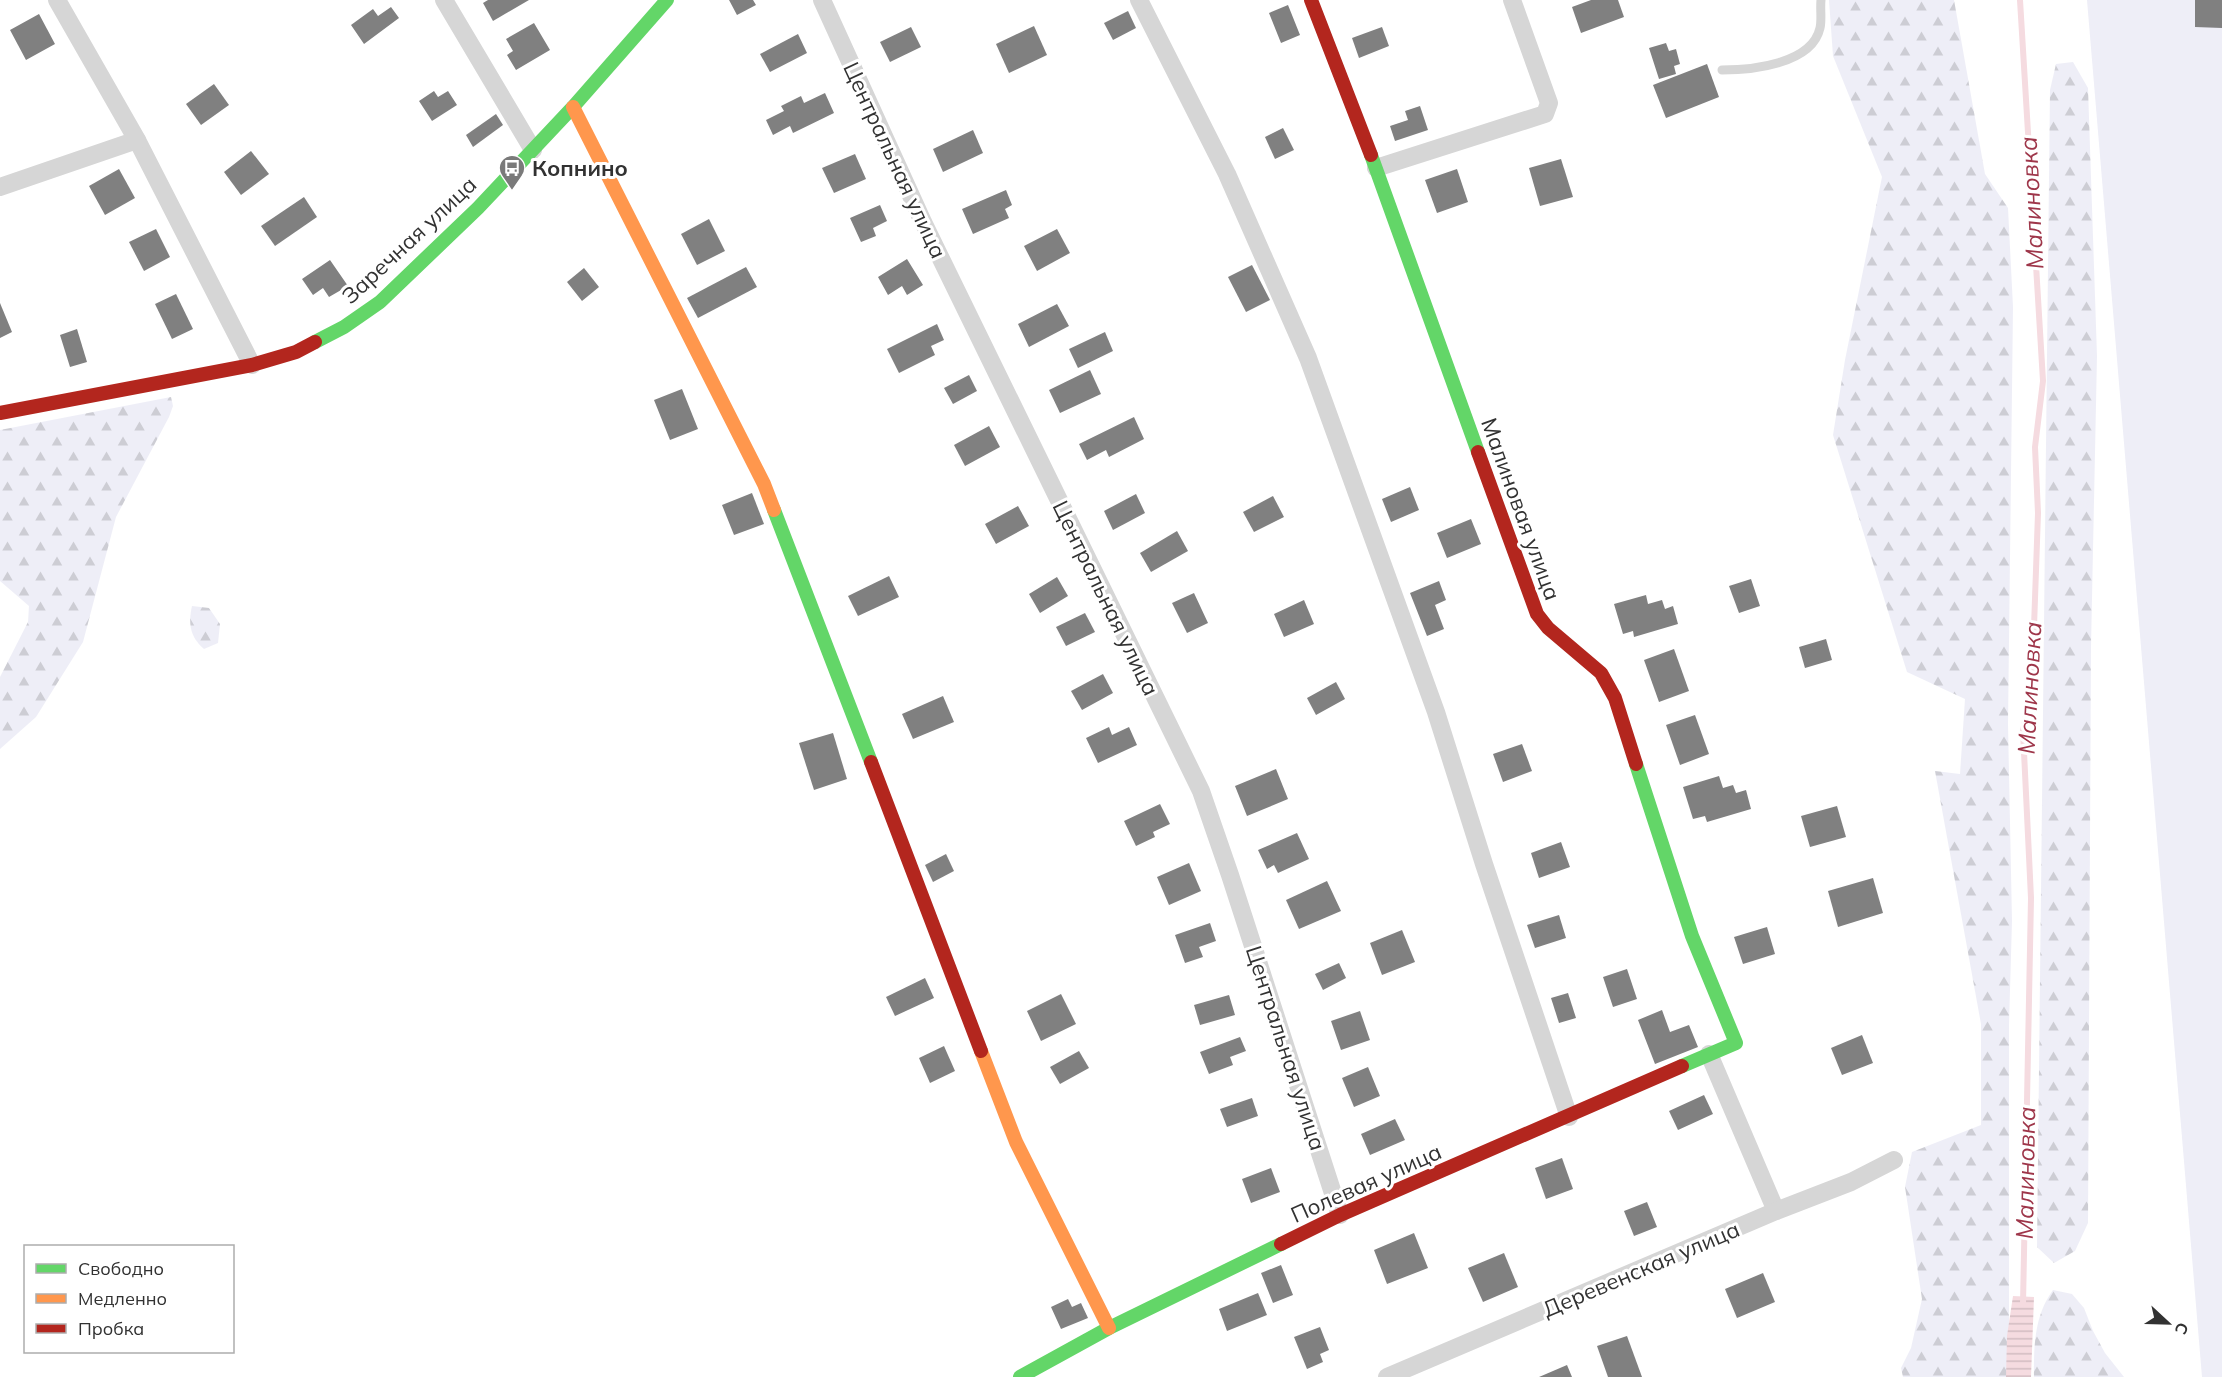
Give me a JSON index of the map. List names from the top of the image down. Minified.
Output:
{"streets":{"street":["Центральная улица","Заречная улица","Малиновая улица","Полевая улица","Деревенская улица"]},"crossings":[["Центральная улица","Полевая улица"],["Малиновая улица","Полевая улица"]],"water":["Малиновка"],"places":{"bus stop":["Копнино"]},"legend":["Свободно","Медленно","Пробка"],"north":"right"}
